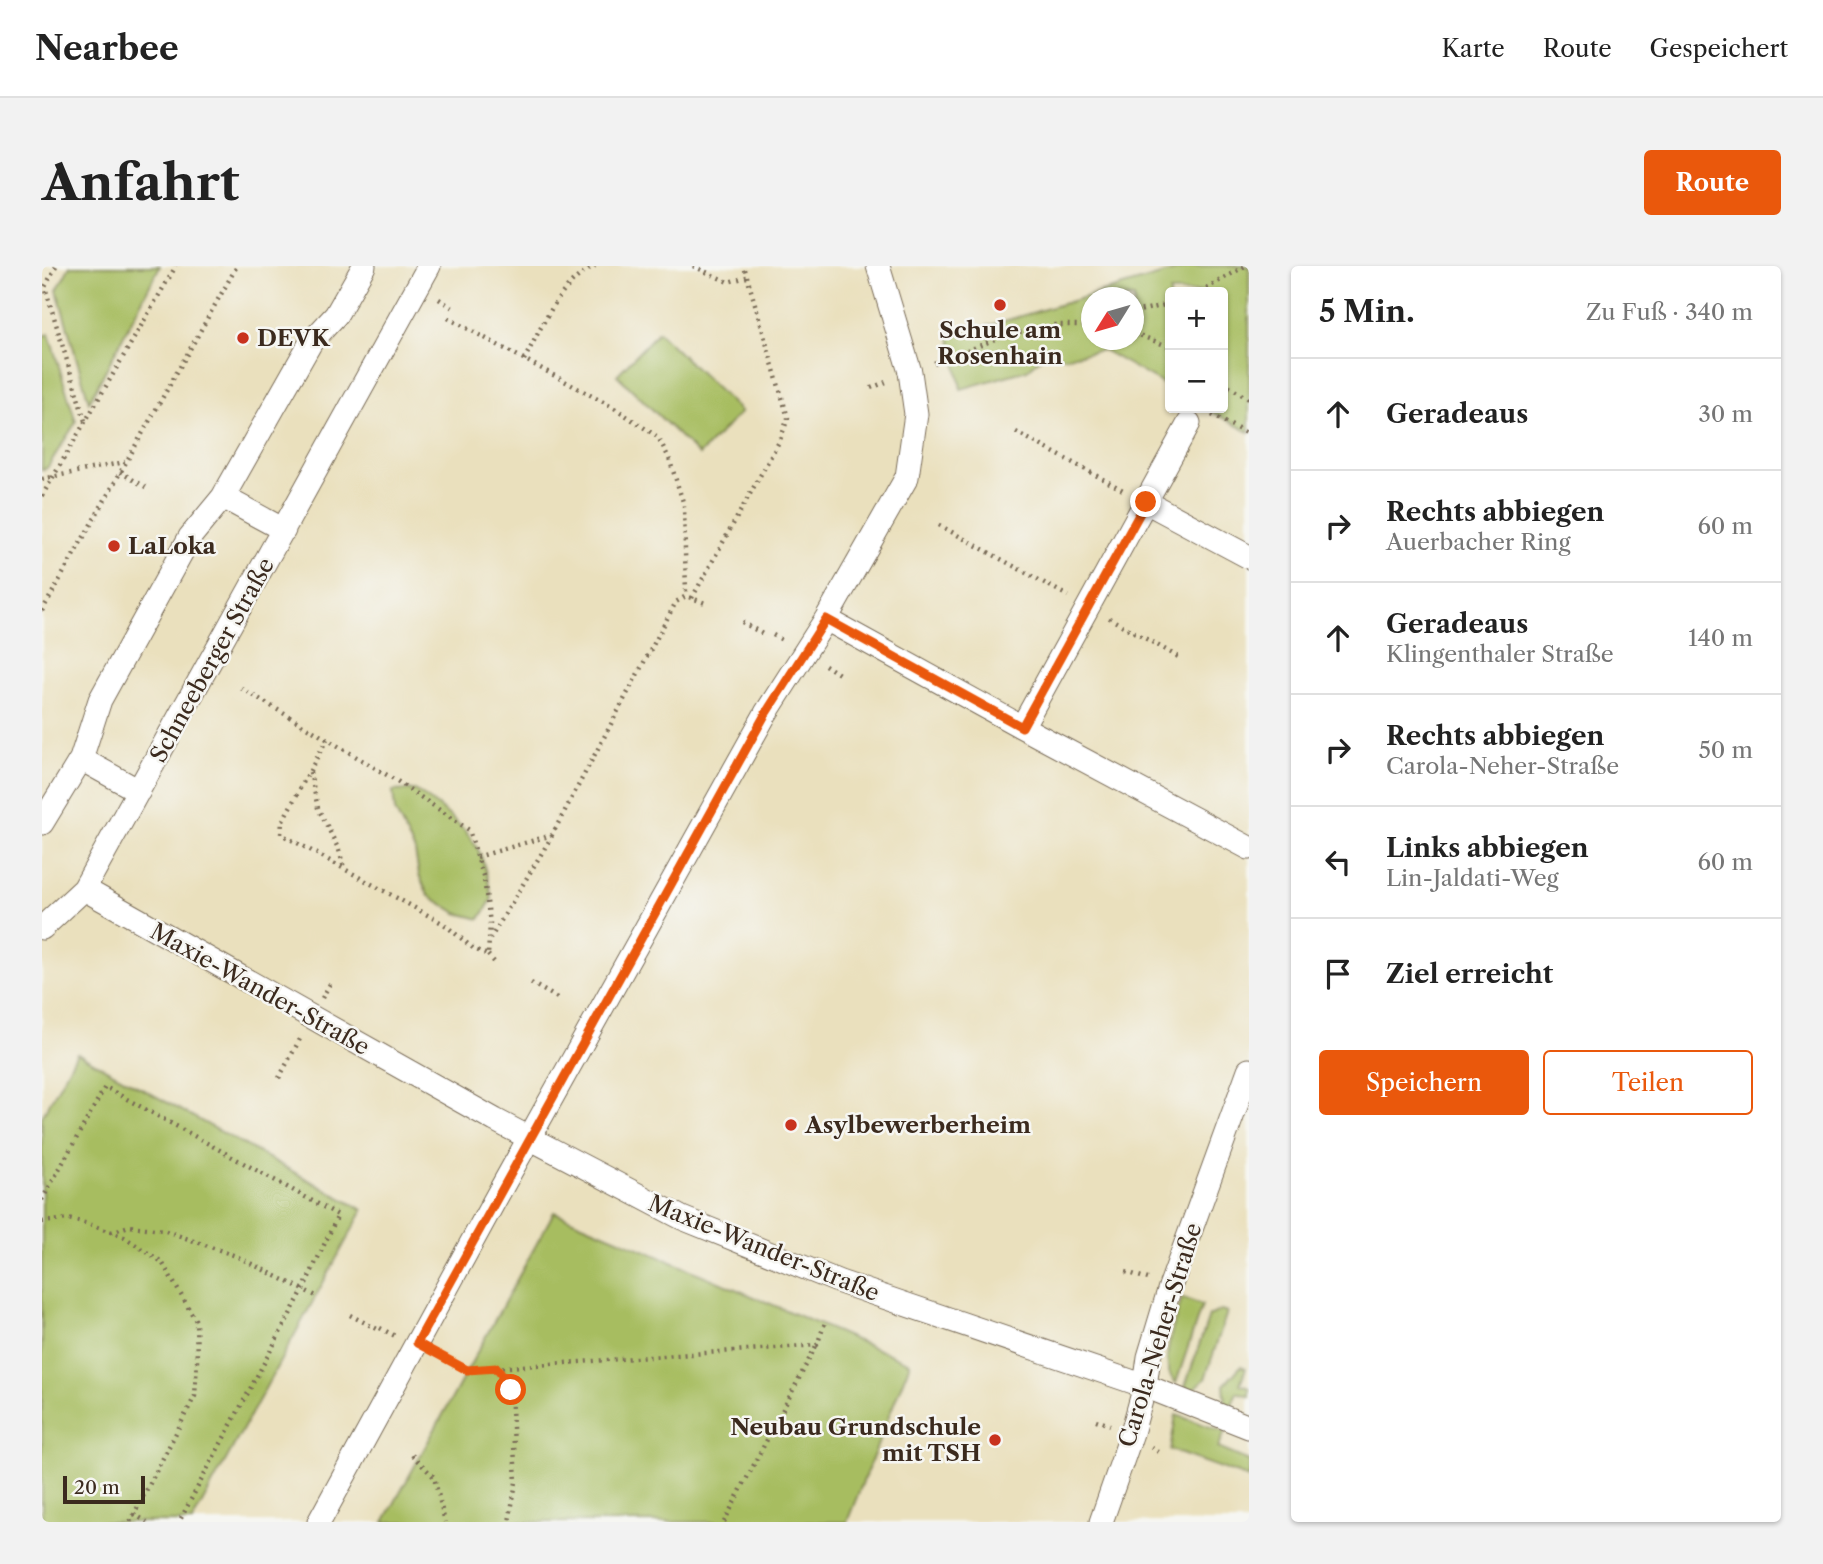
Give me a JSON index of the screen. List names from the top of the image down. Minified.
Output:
{"streets":{"street":["Schneeberger Straße","Maxie-Wander-Straße","Carola-Neher-Straße"]},"crossings":[["Schneeberger Straße","Maxie-Wander-Straße"],["Maxie-Wander-Straße","Carola-Neher-Straße"]],"places":["Schule am Rosenhain","DEVK","LaLoka","Asylbewerberheim","Neubau Grundschule mit TSH"],"scale_bar":"20 m","north":"bottom left","page":{"header":"Nearbee","nav":["Karte","Route","Gespeichert"],"buttons":["Route",["Speichern","Teilen"]],"title":"Anfahrt","heading":["5 Min.","Zu Fuß · 340 m"],"map_buttons":["+","−"],"list":[["Geradeaus","30 m"],["Rechts abbiegen","Auerbacher Ring","60 m"],["Geradeaus","Klingenthaler Straße","140 m"],["Rechts abbiegen","Carola-Neher-Straße","50 m"],["Links abbiegen","Lin-Jaldati-Weg","60 m"],"Ziel erreicht"],"scale":"20 m"}}
